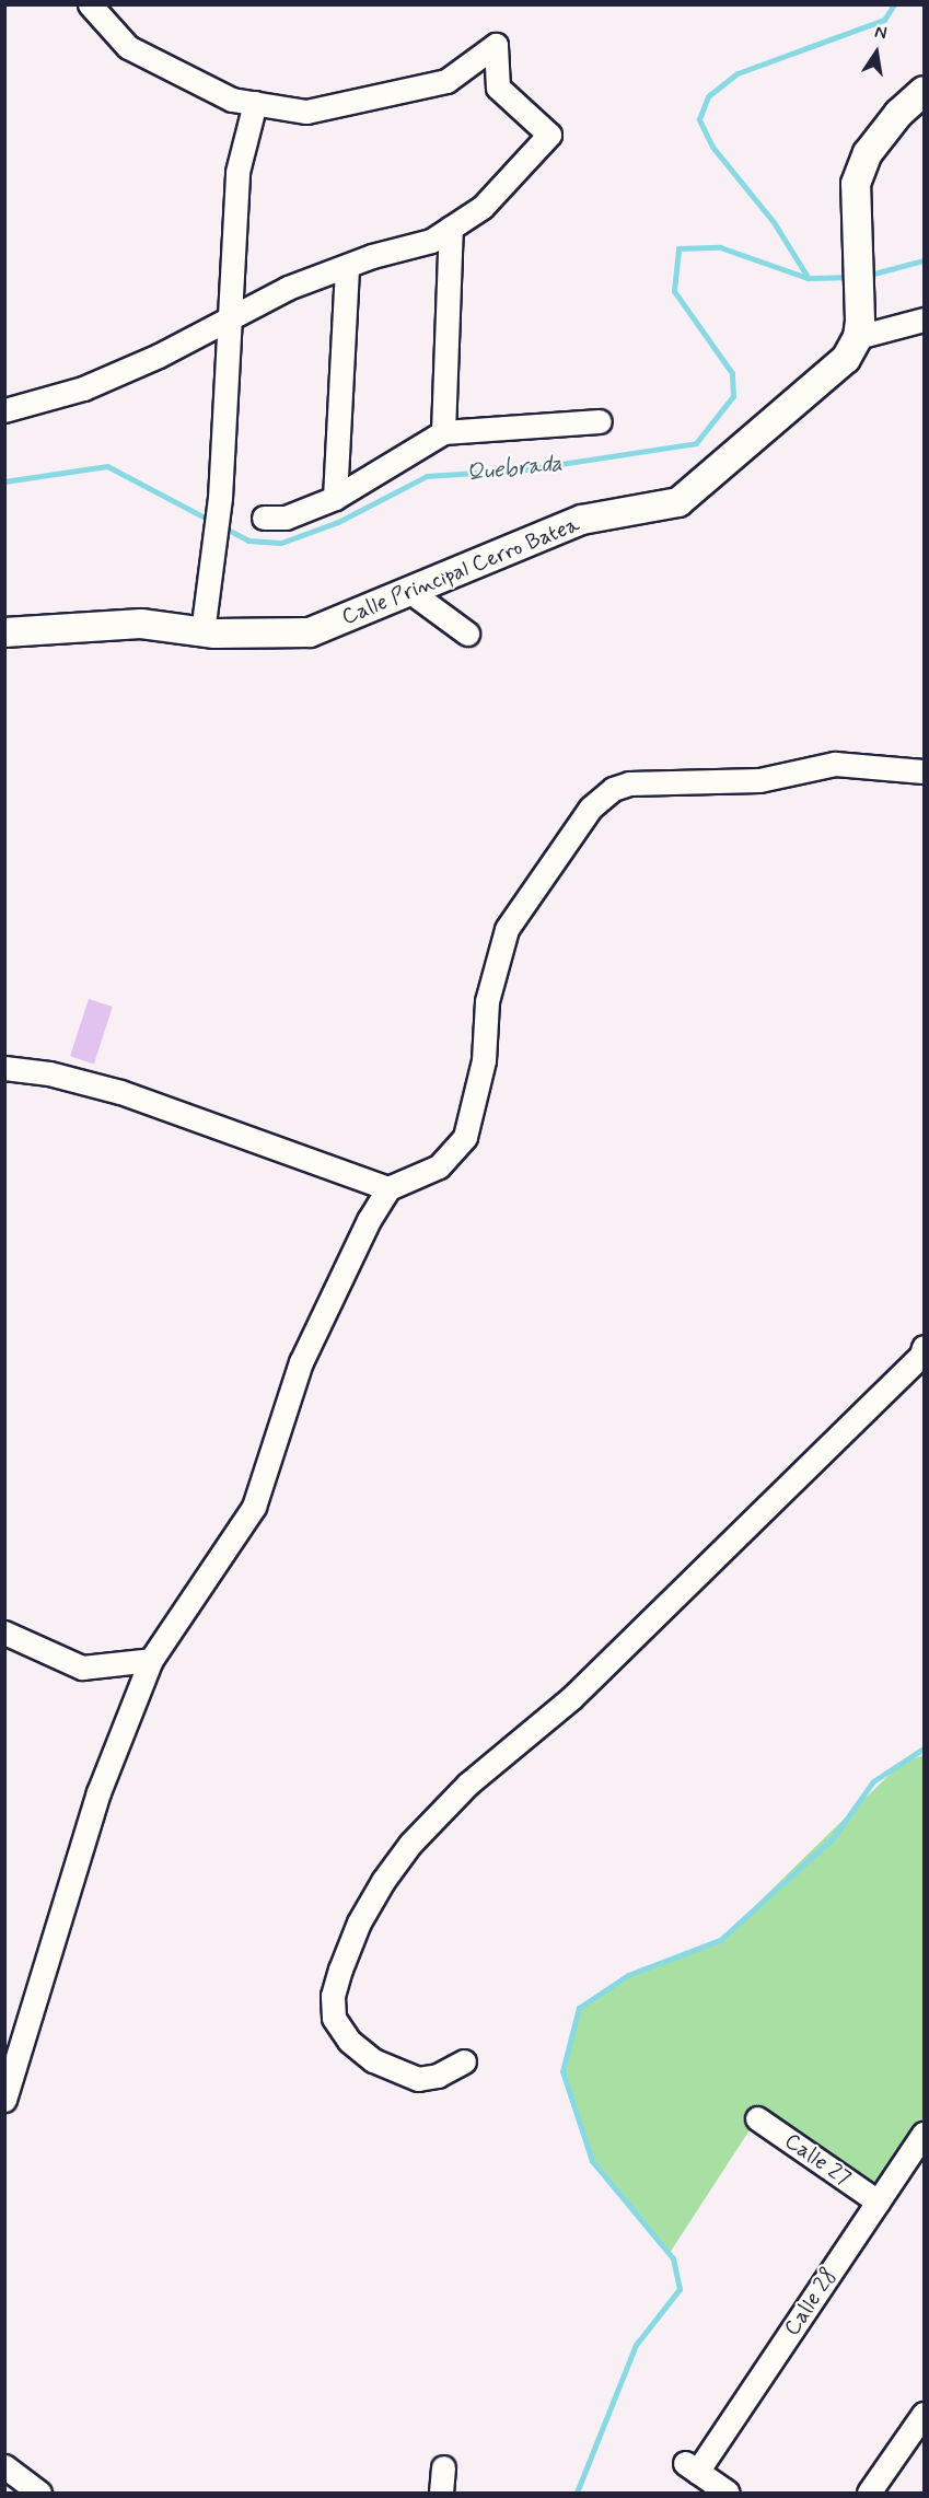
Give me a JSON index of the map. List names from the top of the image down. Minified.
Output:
{"streets":{"street":["Calle Principal Cerro Batea","Calle 27","Calle 28"]},"crossings":[["Calle 27","Calle 28"]],"water":["Quebrada"],"north":"top"}
